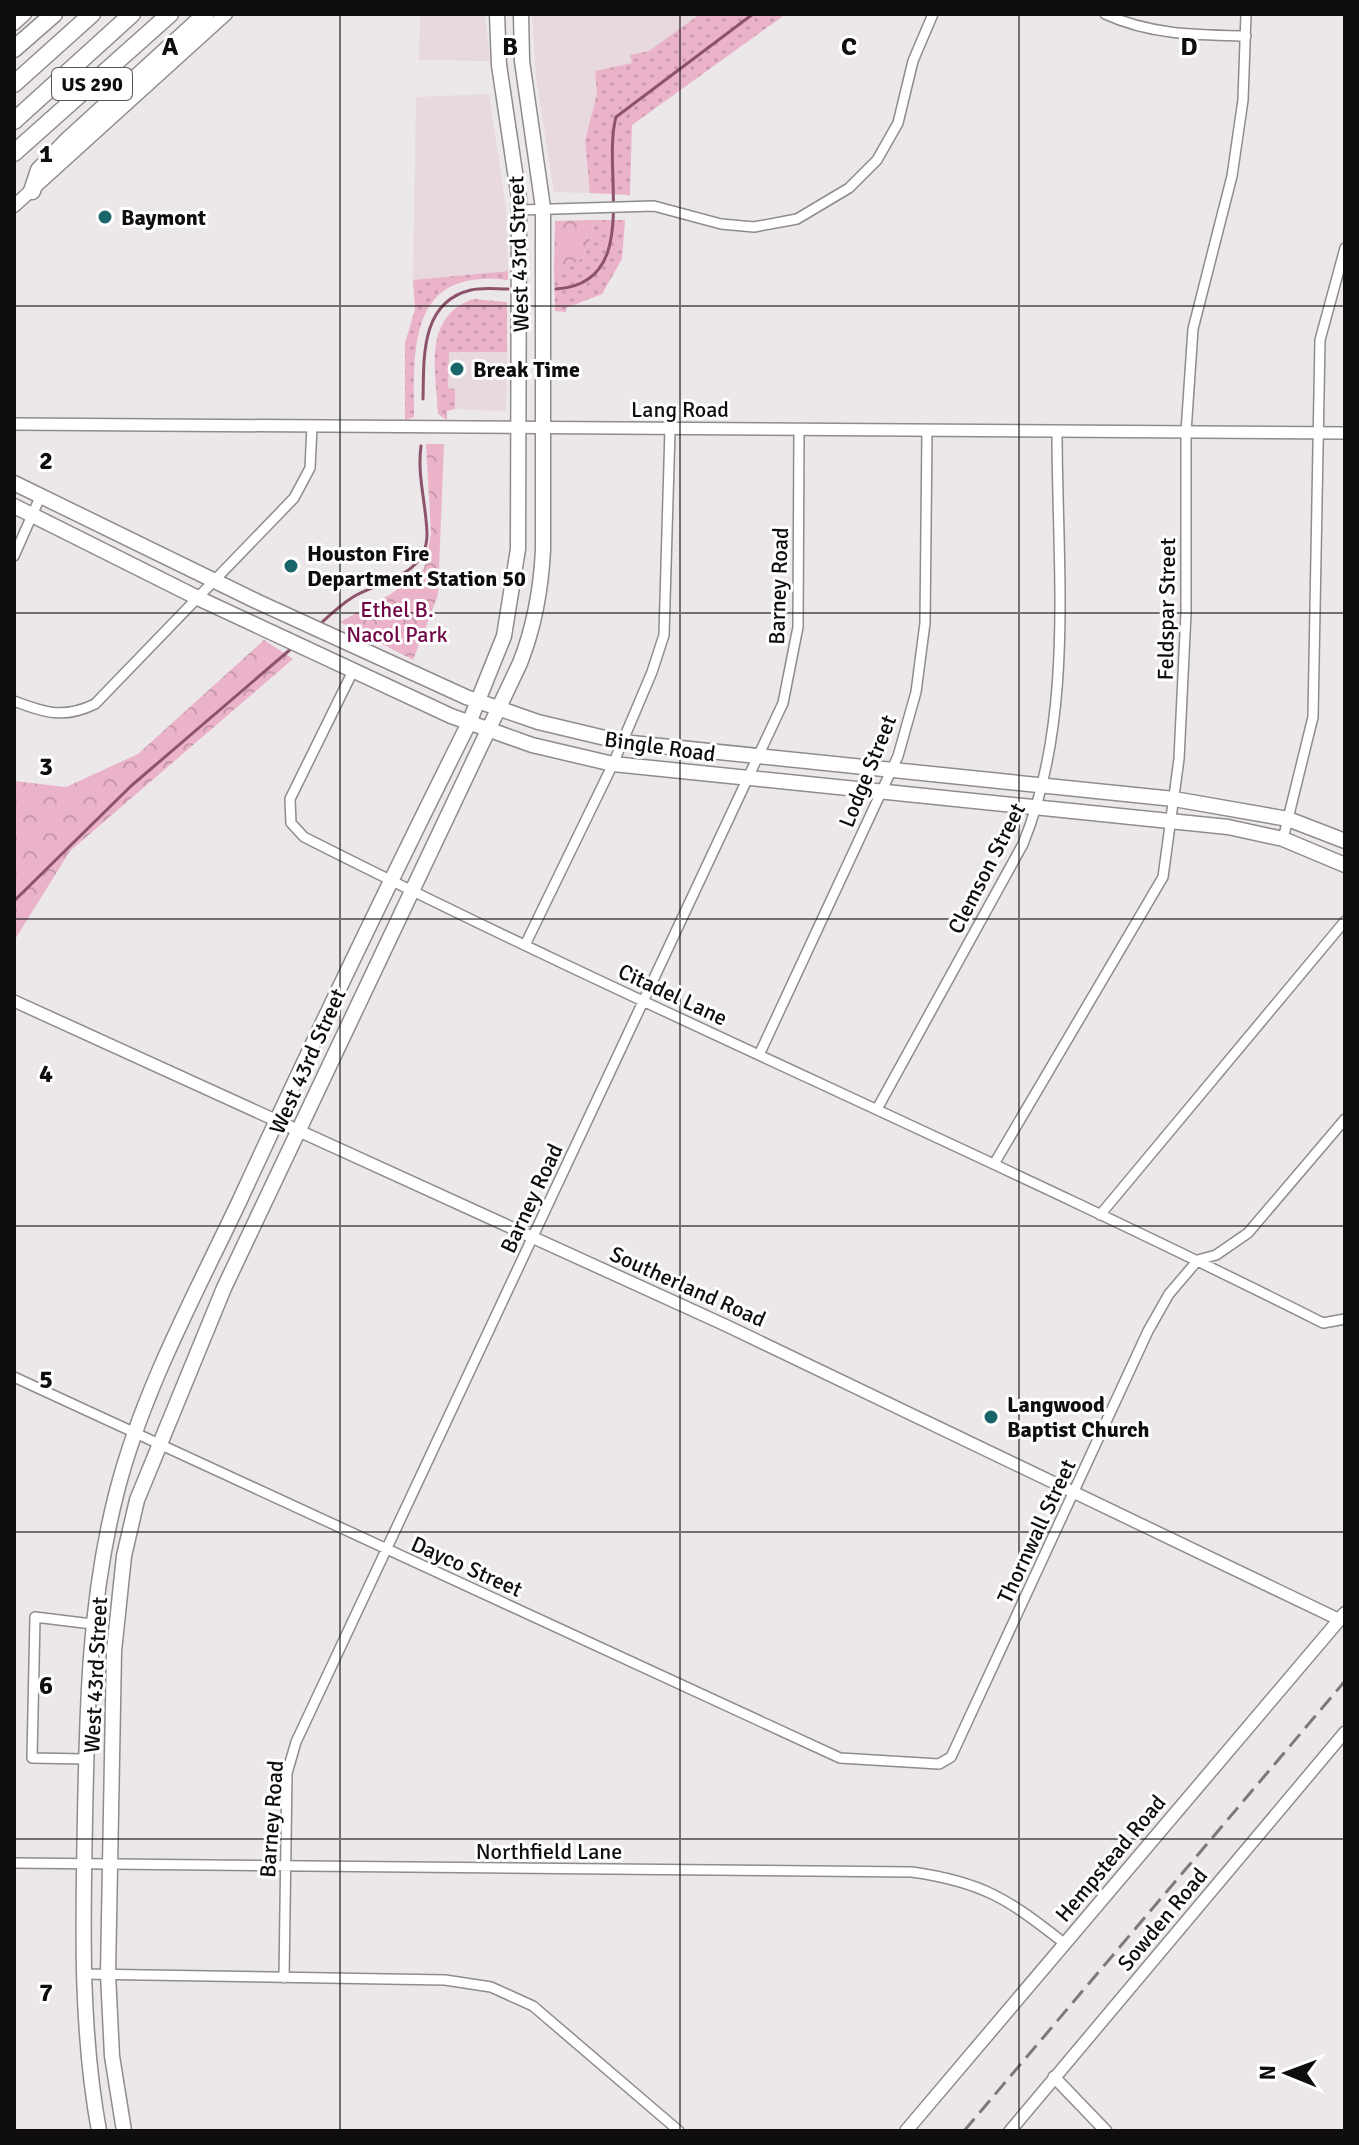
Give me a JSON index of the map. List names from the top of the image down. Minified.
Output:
{"streets":{"highway":["US 290"],"main road":["West 43rd Street","Bingle Road","Hempstead Road"],"street":["Lang Road","Barney Road","Feldspar Street","Lodge Street","Clemson Street","Citadel Lane","Southerland Road","Thornwall Street","Dayco Street","Northfield Lane","Sowden Road"]},"crossings":[["West 43rd Street","Lang Road"],["West 43rd Street","Bingle Road"],["West 43rd Street","Citadel Lane"],["West 43rd Street","Southerland Road"],["West 43rd Street","Dayco Street"],["West 43rd Street","Northfield Lane"],["Lang Road","Barney Road"],["Lang Road","Feldspar Street"],["Lang Road","Lodge Street"],["Lang Road","Clemson Street"],["Barney Road","Bingle Road"],["Barney Road","Citadel Lane"],["Barney Road","Southerland Road"],["Barney Road","Dayco Street"],["Barney Road","Northfield Lane"],["Feldspar Street","Bingle Road"],["Feldspar Street","Citadel Lane"],["Bingle Road","Lodge Street"],["Bingle Road","Clemson Street"],["Bingle Road","Citadel Lane"],["Lodge Street","Citadel Lane"],["Clemson Street","Citadel Lane"],["Citadel Lane","Thornwall Street"],["Southerland Road","Thornwall Street"],["Southerland Road","Hempstead Road"],["Thornwall Street","Dayco Street"],["Northfield Lane","Hempstead Road"]],"parks":["Ethel B. Nacol Park"],"places":["Baymont","Break Time","Houston Fire Department Station 50","Langwood Baptist Church"],"north":"left","grid":{"columns":["A","B","C","D"],"rows":["1","2","3","4","5","6","7"]}}
